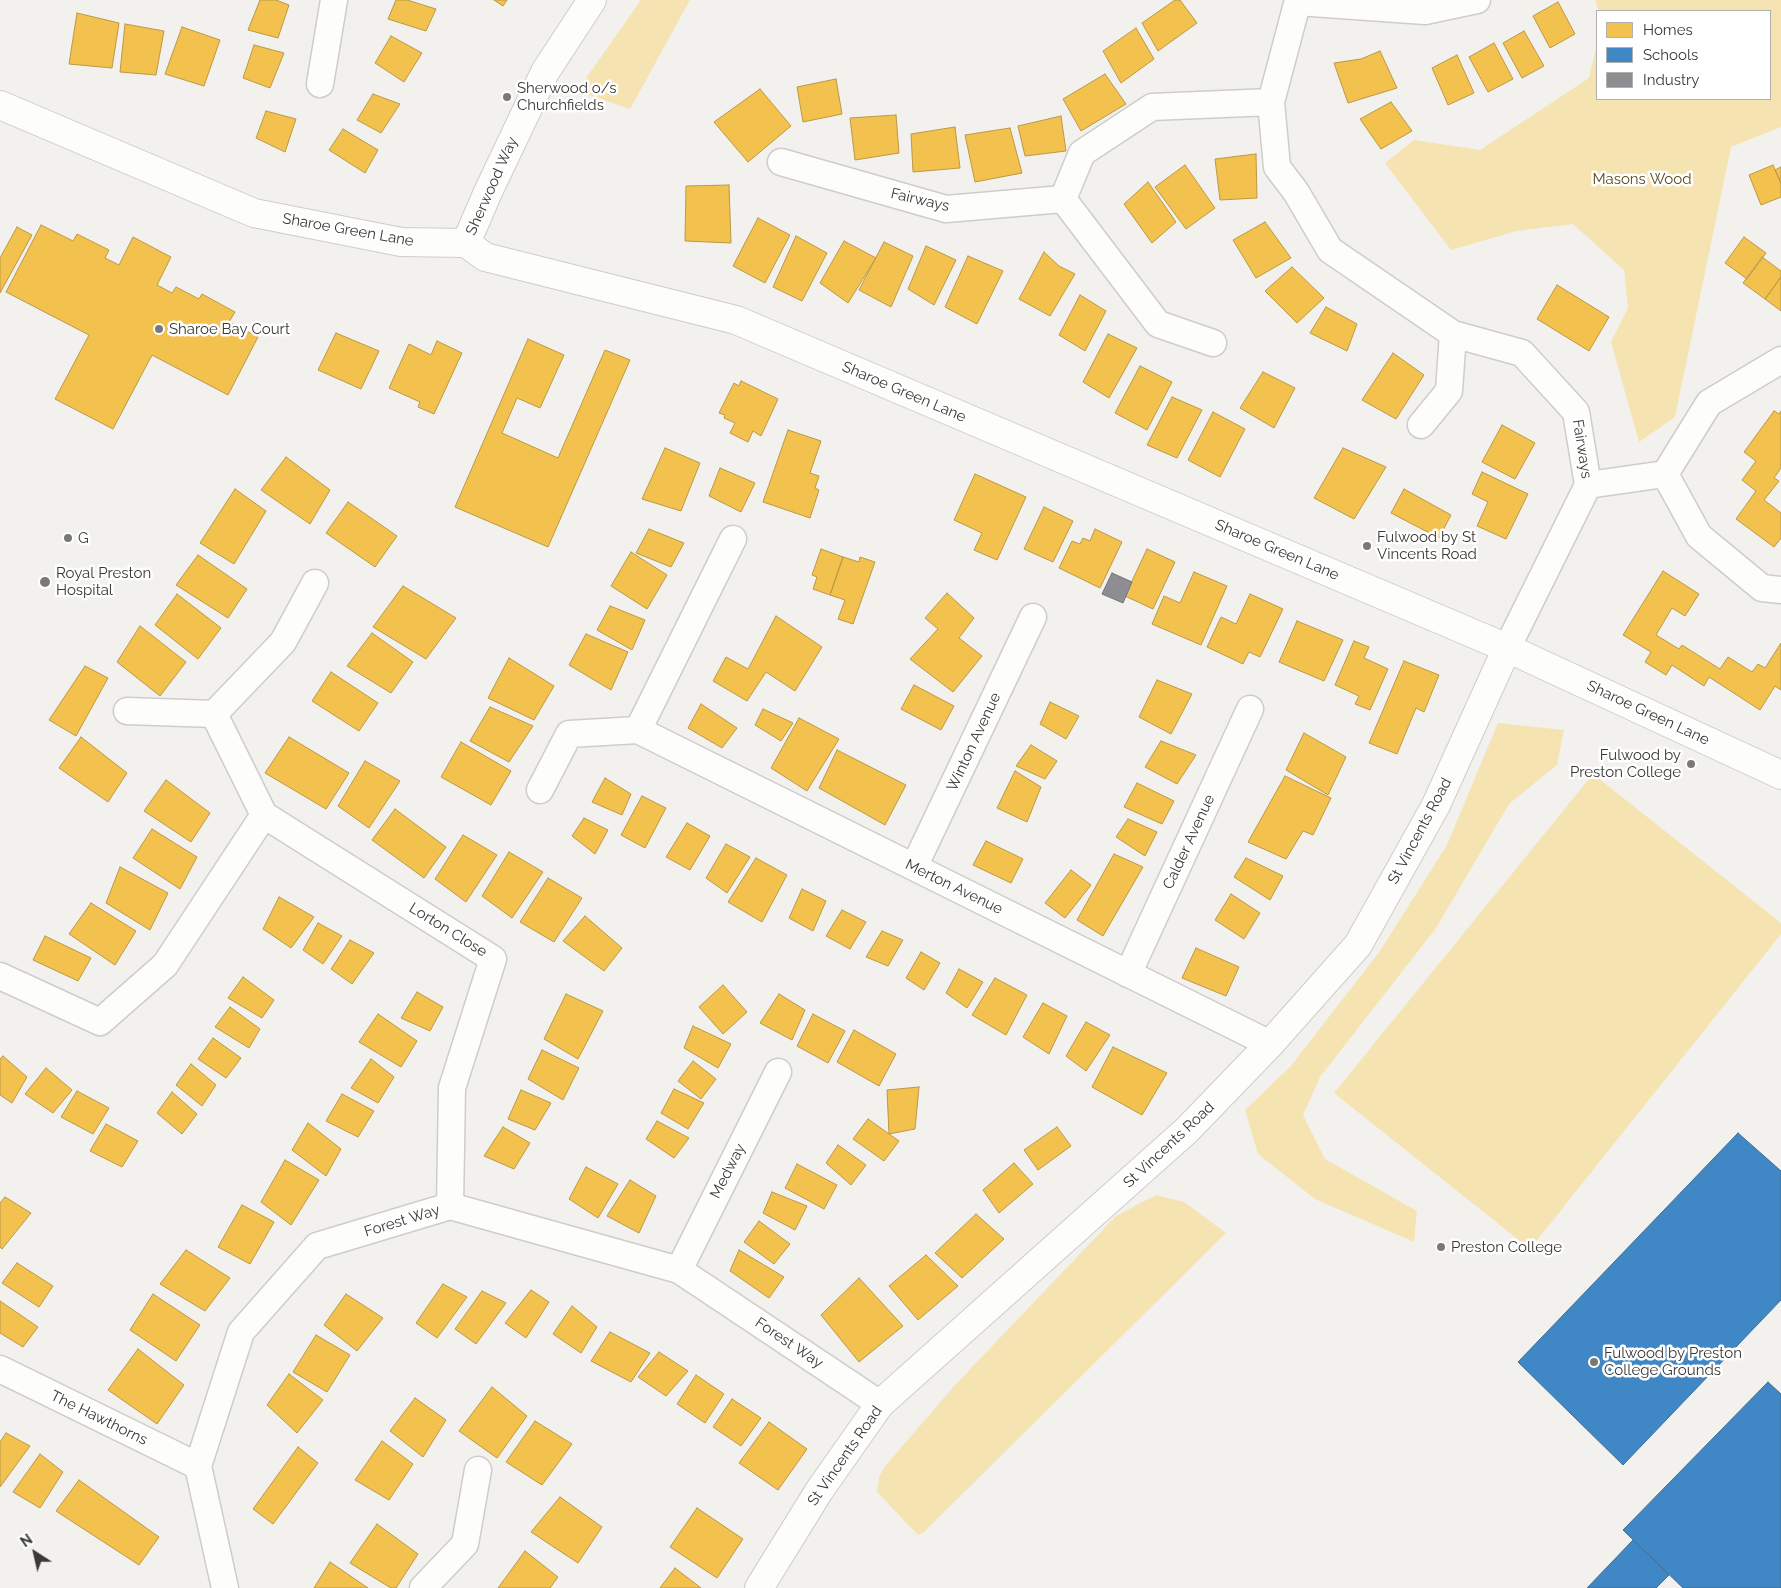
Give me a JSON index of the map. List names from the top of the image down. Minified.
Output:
{"streets":{"street":["Sherwood Way","Fairways","Sharoe Green Lane","Winton Avenue","St Vincents Road","Calder Avenue","Merton Avenue","Lorton Close","Medway","Forest Way","The Hawthorns"]},"crossings":[["Sherwood Way","Sharoe Green Lane"],["Fairways","Sharoe Green Lane"],["Fairways","St Vincents Road"],["Sharoe Green Lane","St Vincents Road"],["Winton Avenue","Merton Avenue"],["St Vincents Road","Merton Avenue"],["St Vincents Road","Forest Way"],["Calder Avenue","Merton Avenue"],["Lorton Close","Forest Way"],["Medway","Forest Way"],["Forest Way","The Hawthorns"]],"parks":["Masons Wood"],"places":["Sherwood o/s Churchfields","Sharoe Bay Court","G","Fulwood by St Vincents Road","Royal Preston Hospital","Fulwood by Preston College","Preston College","Fulwood by Preston College Grounds"],"legend":["Homes","Schools","Industry"],"north":"top left"}
